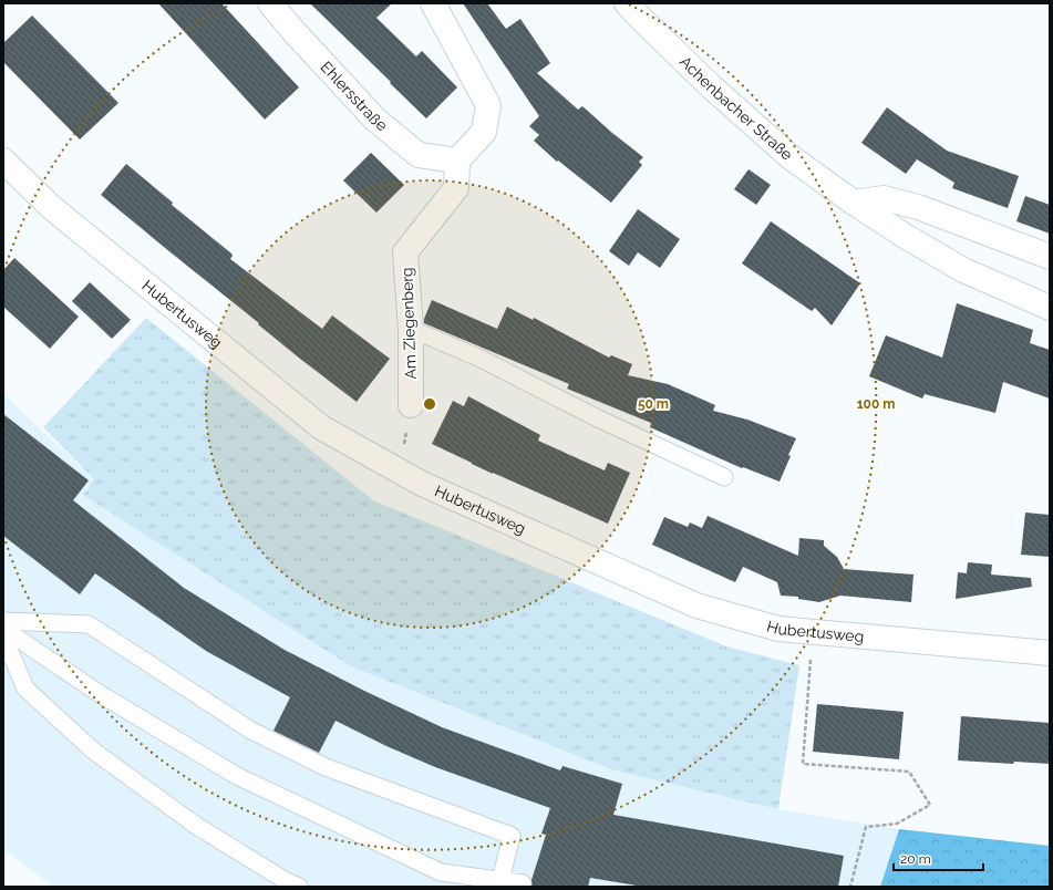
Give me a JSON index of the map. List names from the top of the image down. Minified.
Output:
{"streets":{"street":["Ehlersstraße","Achenbacher Straße","Hubertusweg","Am Ziegenberg"]},"crossings":[["Ehlersstraße","Am Ziegenberg"]],"scale_bar":"20 m","rings":["50 m","100 m"]}
